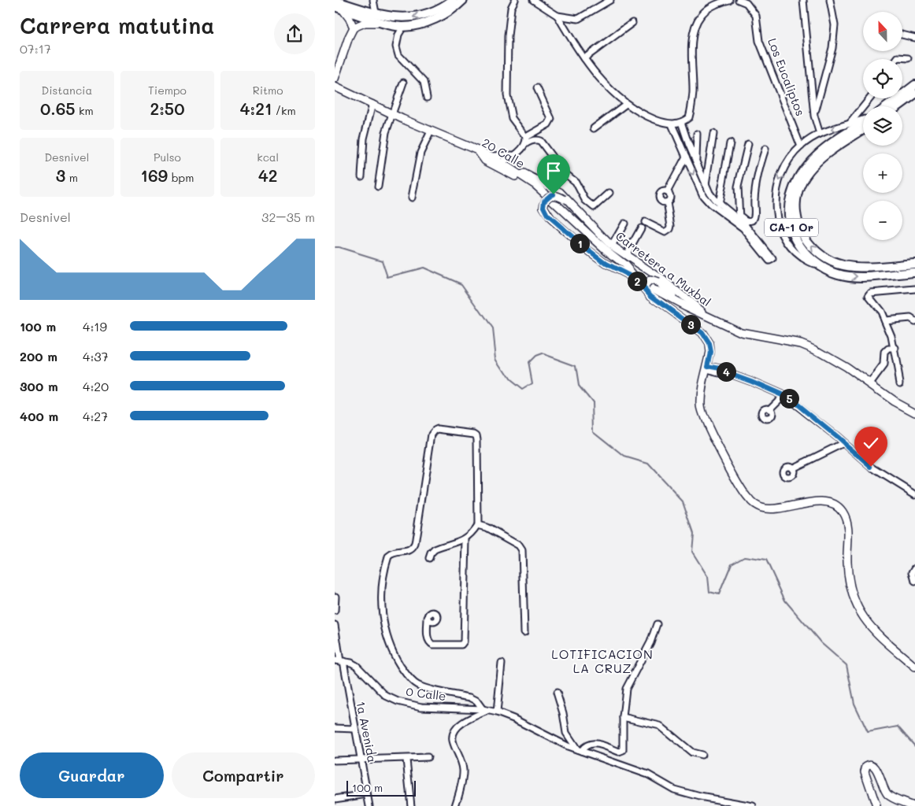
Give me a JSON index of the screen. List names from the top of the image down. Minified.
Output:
{"streets":{"highway":["CA-1 Or"],"main road":["20 Calle","Carretera a Muxbal"],"street":["Los Eucaliptos","0 Calle","1a Avenida"]},"crossings":[["20 Calle","Carretera a Muxbal"],["0 Calle","1a Avenida"]],"districts":["LOTIFICACION LA CRUZ"],"scale_bar":"100 m","north":"top","page":{"heading":["Carrera matutina","07:17"],"map_buttons":["+","−"],"stats":[["Distancia","0.65 km"],["Tiempo","2:50"],["Ritmo","4:21 /km"],["Desnivel","3 m"],["Pulso","169 bpm"],["kcal","42"]],"chart":["Desnivel","32–35 m"],"pins":["1","2","3","4","5"],"list":[{"name":"100 m","note":"4:19"},{"name":"200 m","note":"4:37"},{"name":"300 m","note":"4:20"},{"name":"400 m","note":"4:27"}],"buttons":["Guardar","Compartir"],"scale":"100 m"}}
